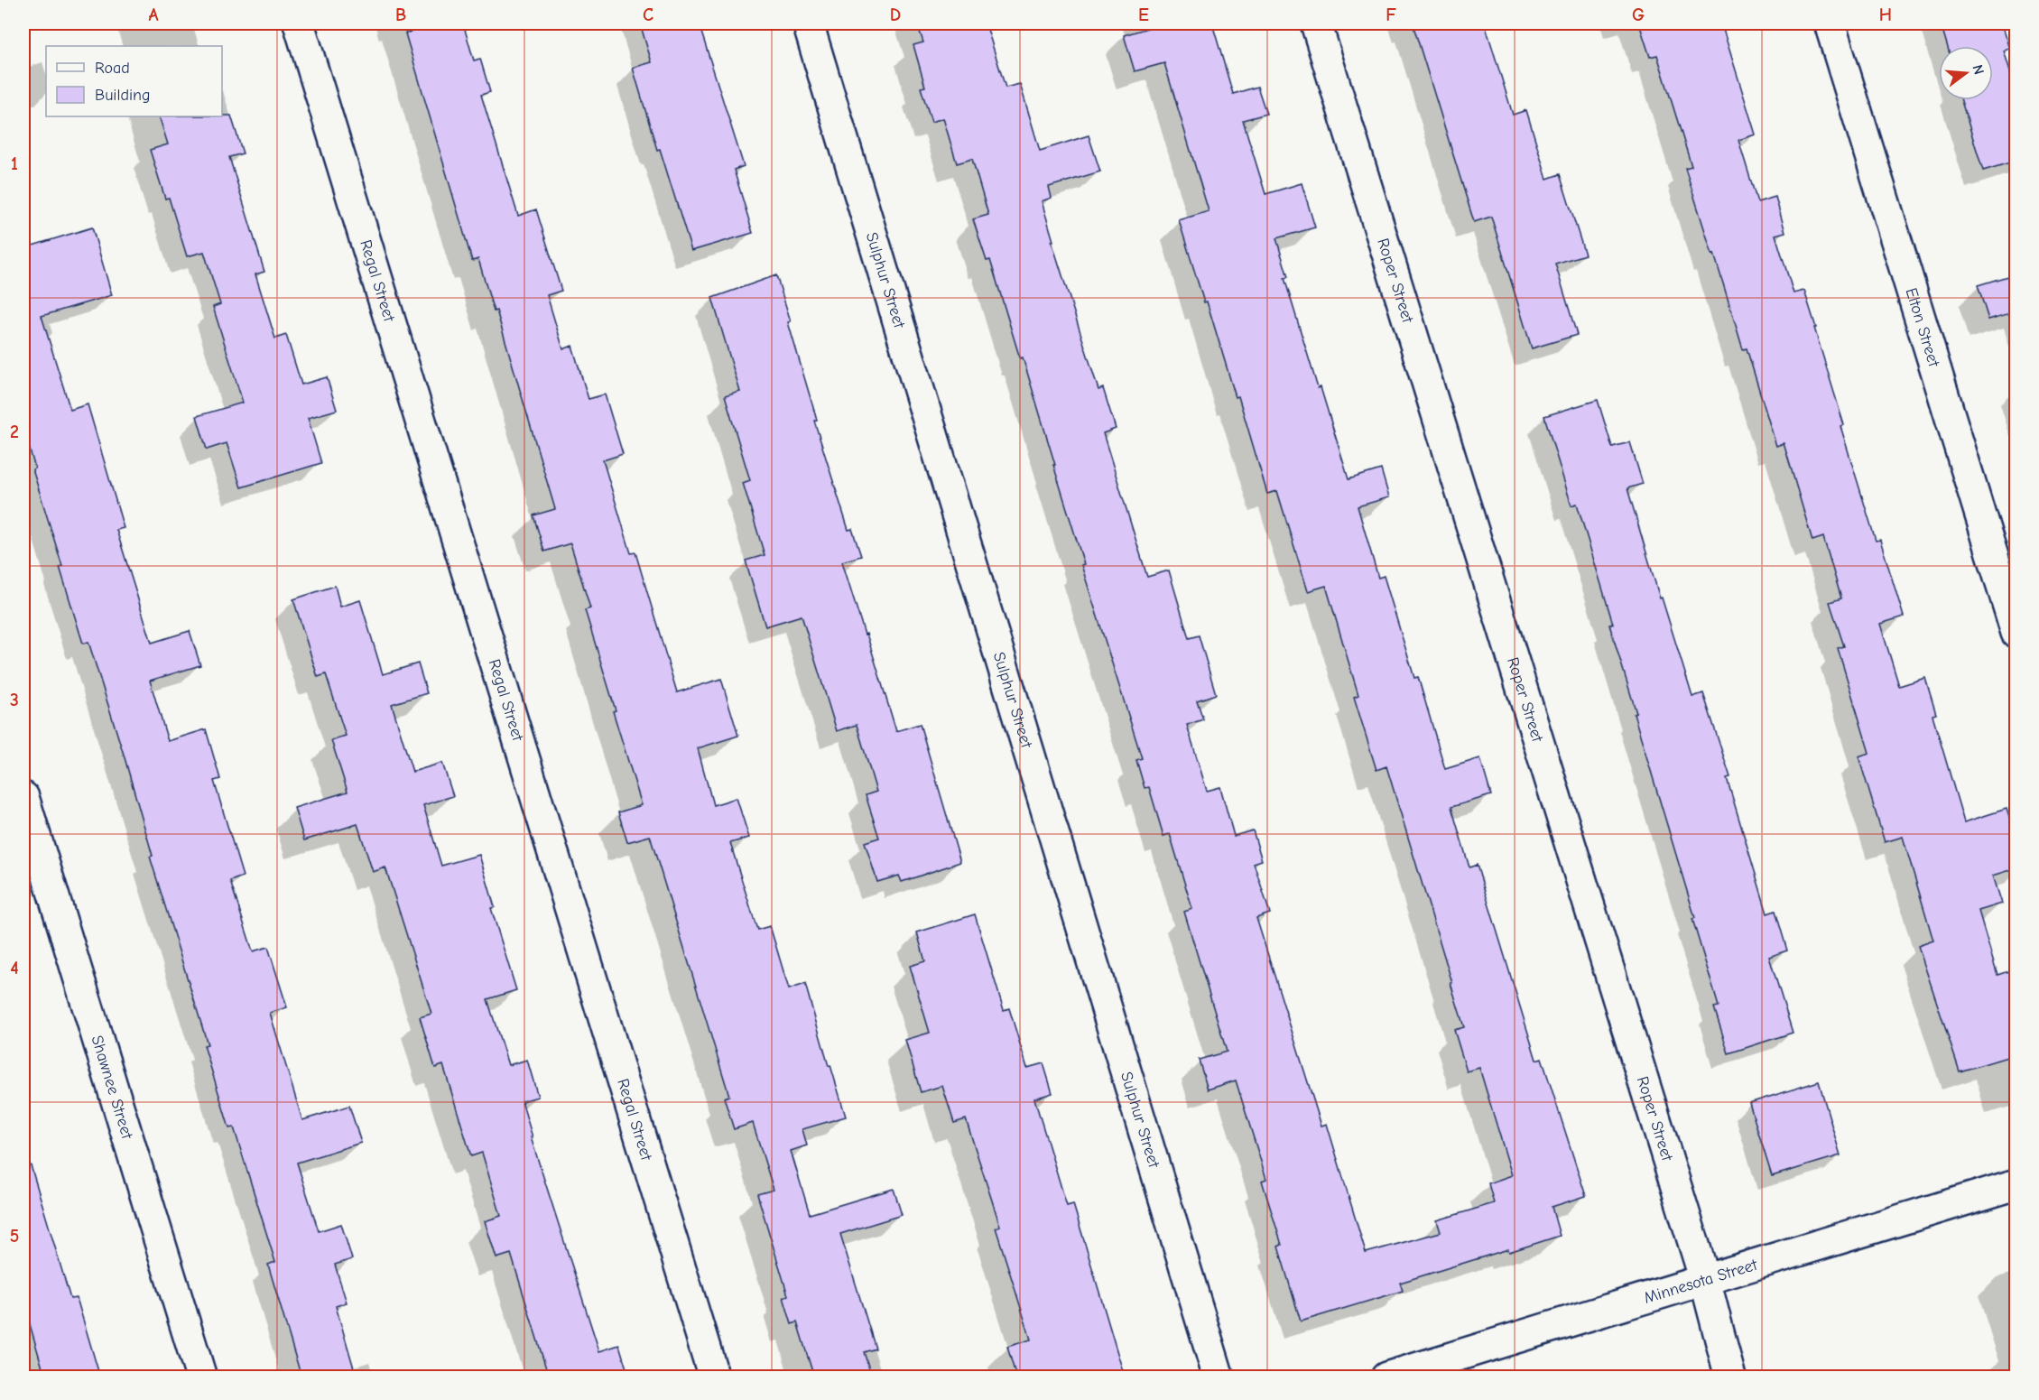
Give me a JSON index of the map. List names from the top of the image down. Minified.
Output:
{"streets":{"street":["Sulphur Street","Regal Street","Roper Street","Elton Street","Shawnee Street","Minnesota Street"]},"crossings":[["Roper Street","Minnesota Street"]],"legend":["Road","Building"],"north":"right","grid":{"columns":["A","B","C","D","E","F","G","H"],"rows":["1","2","3","4","5"]}}
